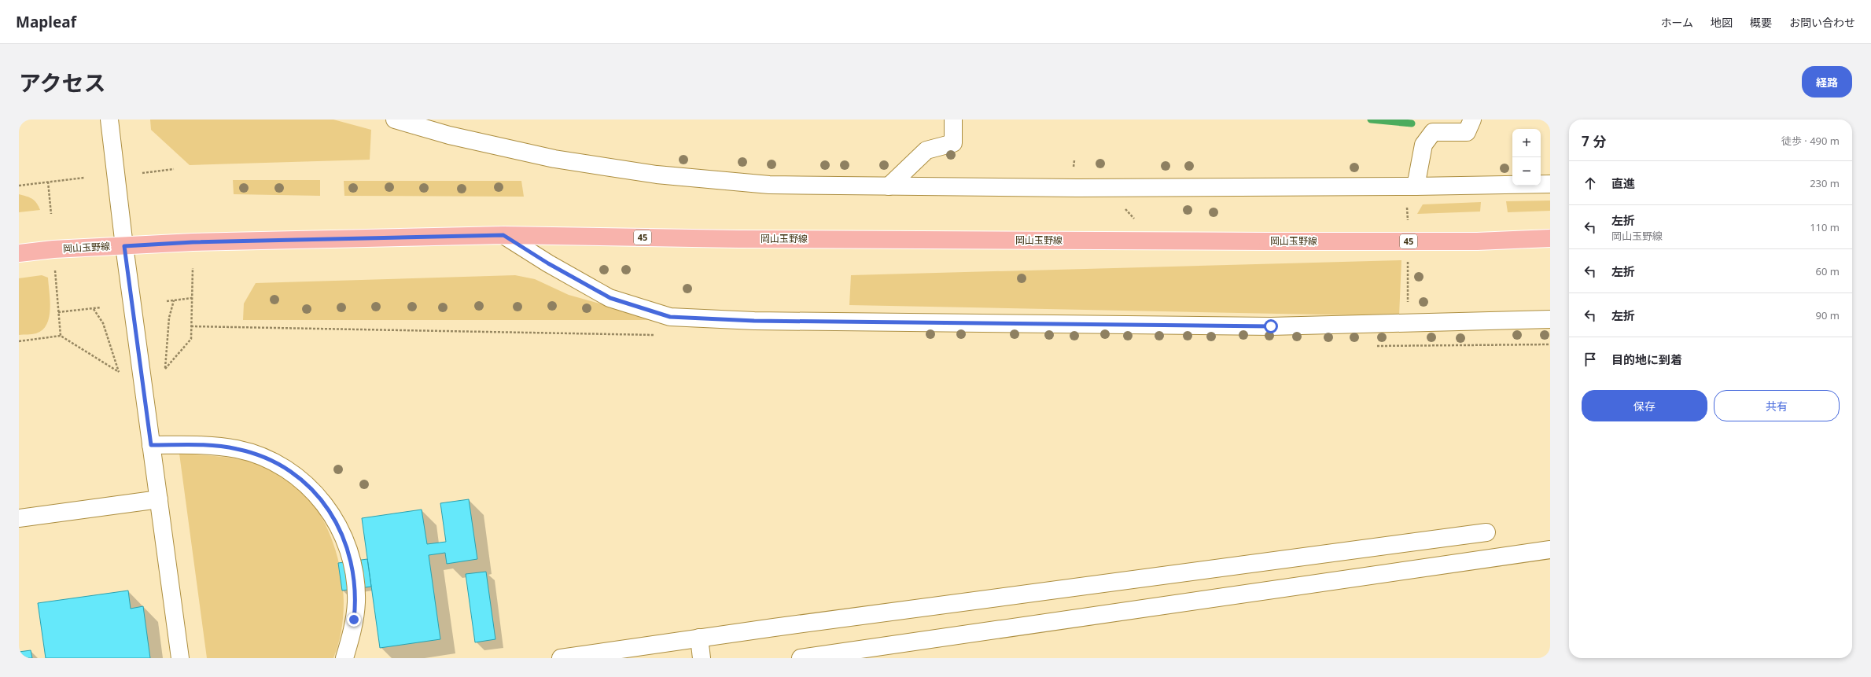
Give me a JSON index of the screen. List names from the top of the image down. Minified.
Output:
{"streets":{"main road":["45","岡山玉野線"]},"page":{"header":"Mapleaf","nav":["ホーム","地図","概要","お問い合わせ"],"title":"アクセス","buttons":["経路",["保存","共有"]],"heading":["7 分","徒歩 · 490 m"],"map_buttons":["+","−"],"list":[["直進","230 m"],["左折","岡山玉野線","110 m"],["左折","60 m"],["左折","90 m"],"目的地に到着"]}}
